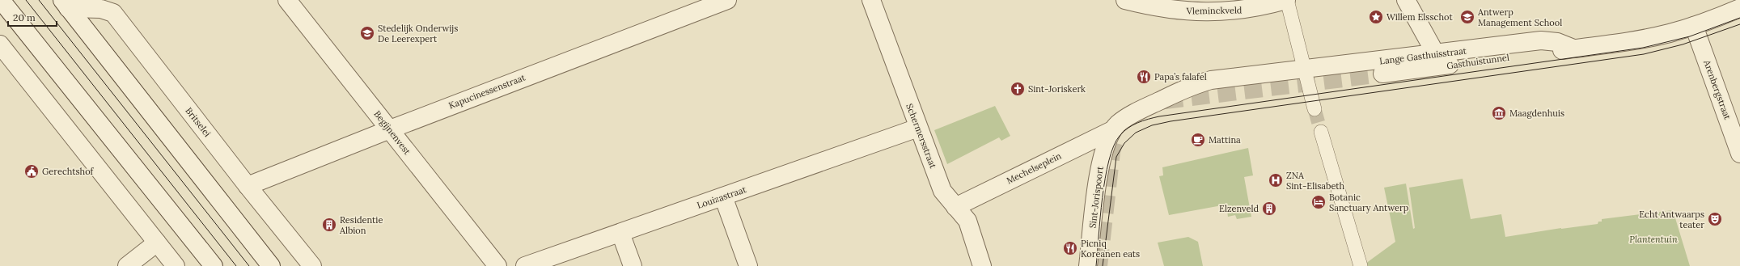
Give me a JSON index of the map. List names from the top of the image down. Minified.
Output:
{"streets":{"street":["Vleminckveld","Lange Gasthuisstraat","Gasthuistunnel","Arenbergstraat","Kapucinessenstraat","Britselei","Begijnenvest","Schermersstraat","Mechelseplein","Louizastraat","Sint-Jorispoort"]},"crossings":[["Lange Gasthuisstraat","Gasthuistunnel"],["Lange Gasthuisstraat","Arenbergstraat"],["Lange Gasthuisstraat","Mechelseplein"],["Lange Gasthuisstraat","Sint-Jorispoort"],["Kapucinessenstraat","Britselei"],["Kapucinessenstraat","Begijnenvest"],["Schermersstraat","Mechelseplein"],["Schermersstraat","Louizastraat"],["Mechelseplein","Sint-Jorispoort"]],"parks":["Plantentuin"],"places":{"place":["Willem Elsschot"],"school or university":["Antwerp Management School","Stedelijk Onderwijs De Leerexpert"],"restaurant":["Papa’s falafel","Picniq Koreanen eats"],"church":["Sint-Joriskerk"],"museum":["Maagdenhuis"],"cafe":["Mattina"],"public building":["Gerechtshof"],"hospital":["ZNA Sint-Elisabeth"],"hotel":["Botanic Sanctuary Antwerp"],"building":["Elzenveld","Residentie Albion"],"theatre":["Echt Antwaarps teater"]},"scale_bar":"20 m"}
